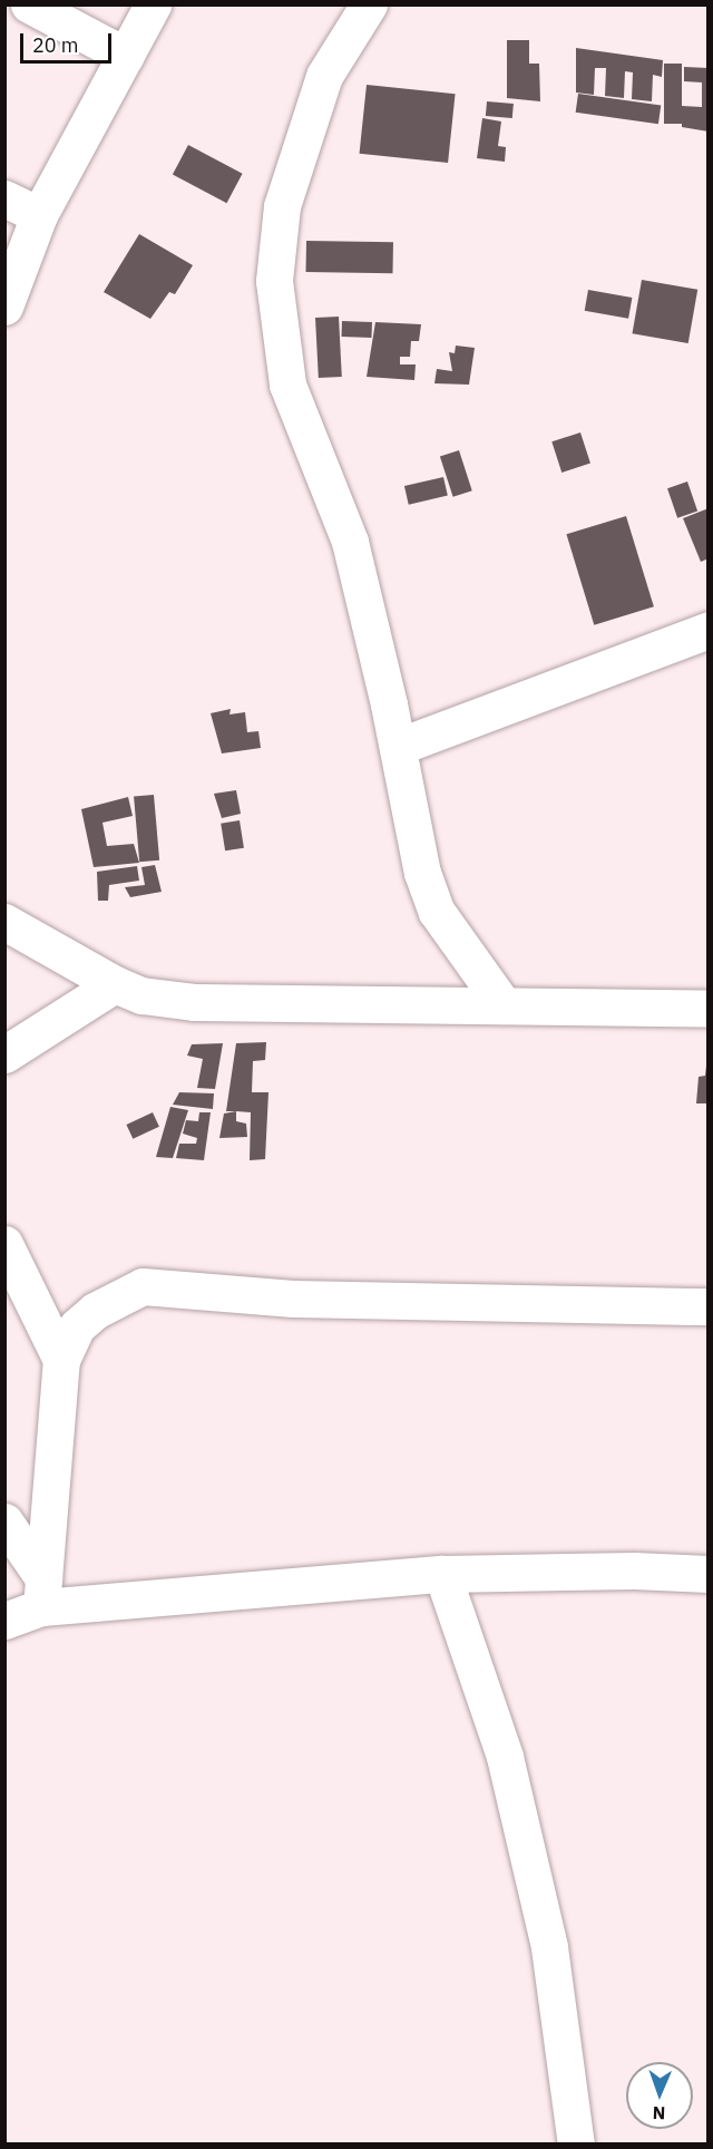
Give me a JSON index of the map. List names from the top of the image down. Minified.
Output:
{"scale_bar":"20 m","north":"bottom"}
